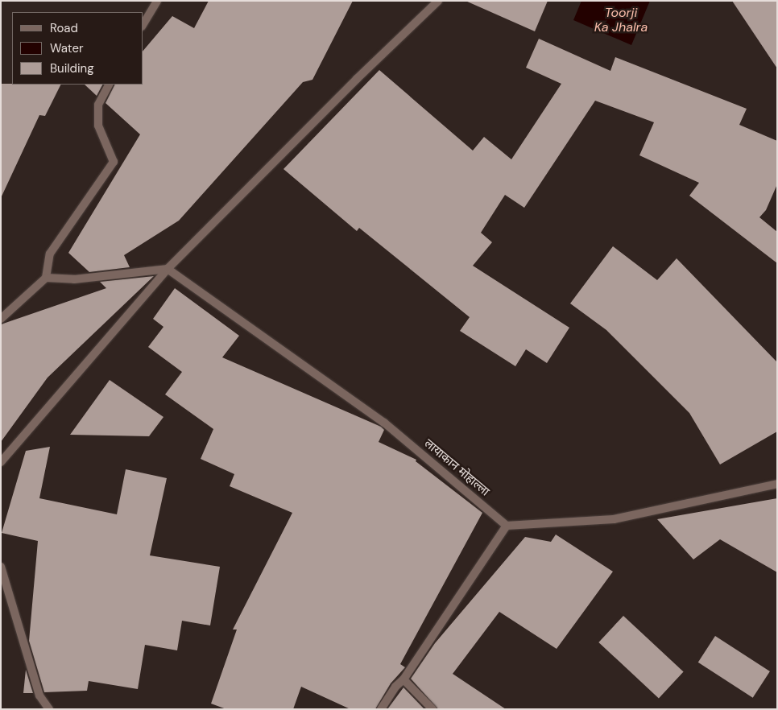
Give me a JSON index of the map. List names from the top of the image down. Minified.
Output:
{"streets":{"street":["लायाकान मोहाल्ला"]},"water":["Toorji Ka Jhalra"],"legend":["Road","Water","Building"]}
